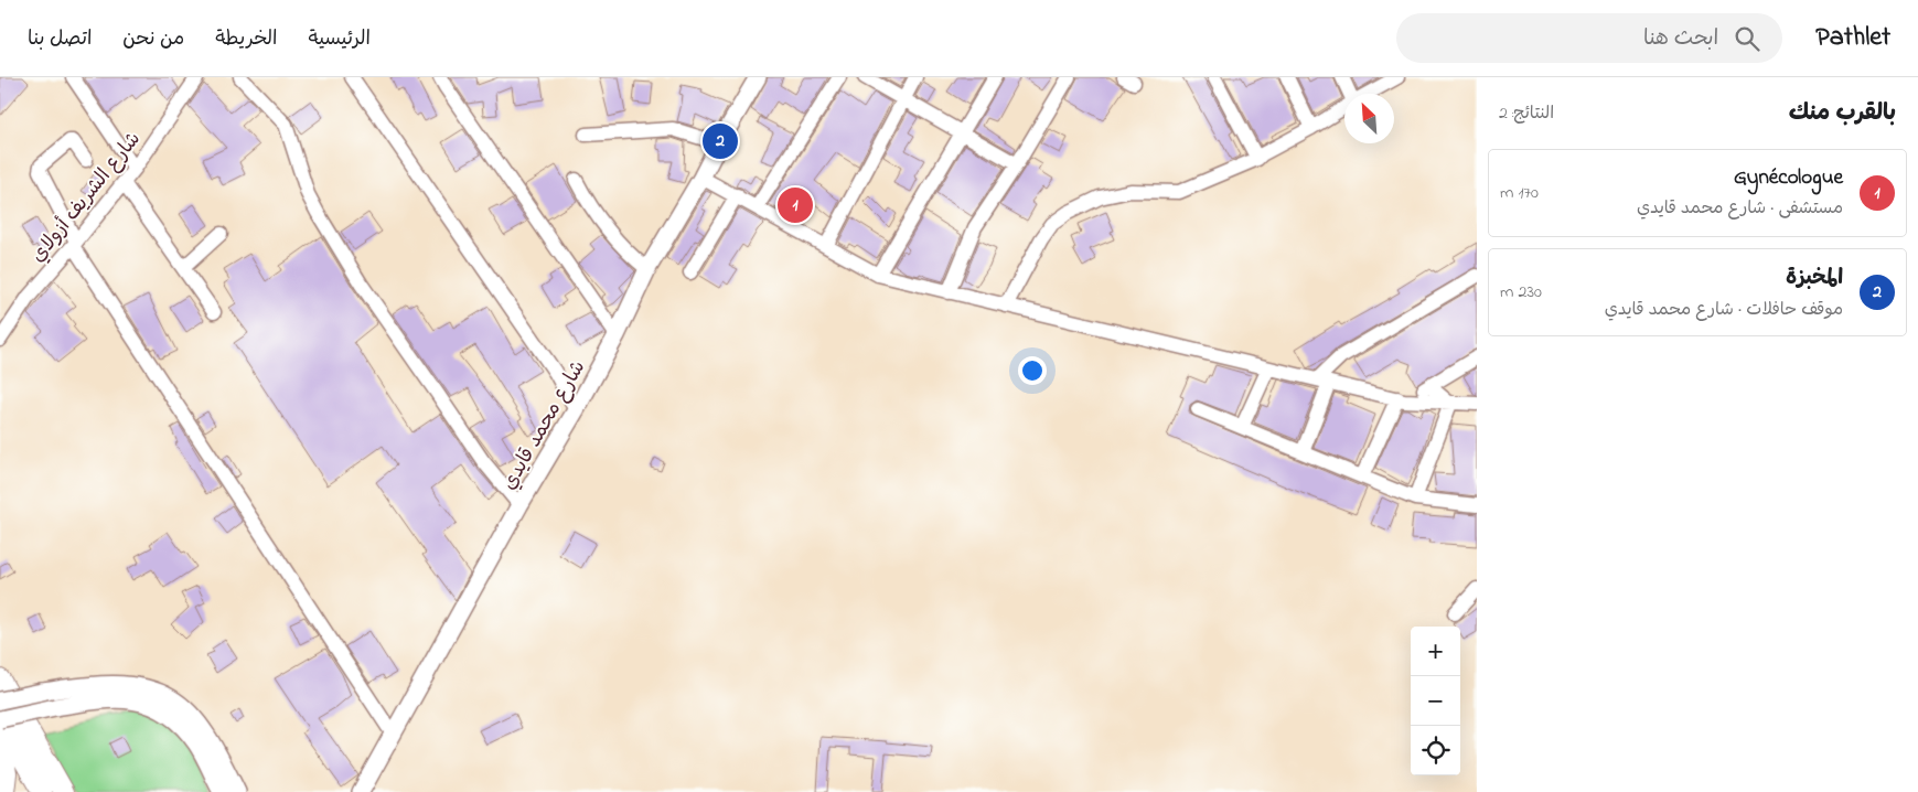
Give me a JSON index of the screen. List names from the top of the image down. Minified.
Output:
{"streets":{"main road":["شارع محمد قايدي"],"street":["شارع الشريف أزولاي"]},"north":"top left","page":{"header":"Pathlet","search":"ابحث هنا","nav":["الرئيسية","الخريطة","من نحن","اتصل بنا"],"heading":["بالقرب منك","النتائج: 2"],"pins":["2","1"],"list":[{"mark":"1","name":"Gynécologue","note":"مستشفى · شارع محمد قايدي","value":"170 m"},{"mark":"2","name":"المخبزة","note":"موقف حافلات · شارع محمد قايدي","value":"230 m"}],"map_buttons":["+","−"]}}
